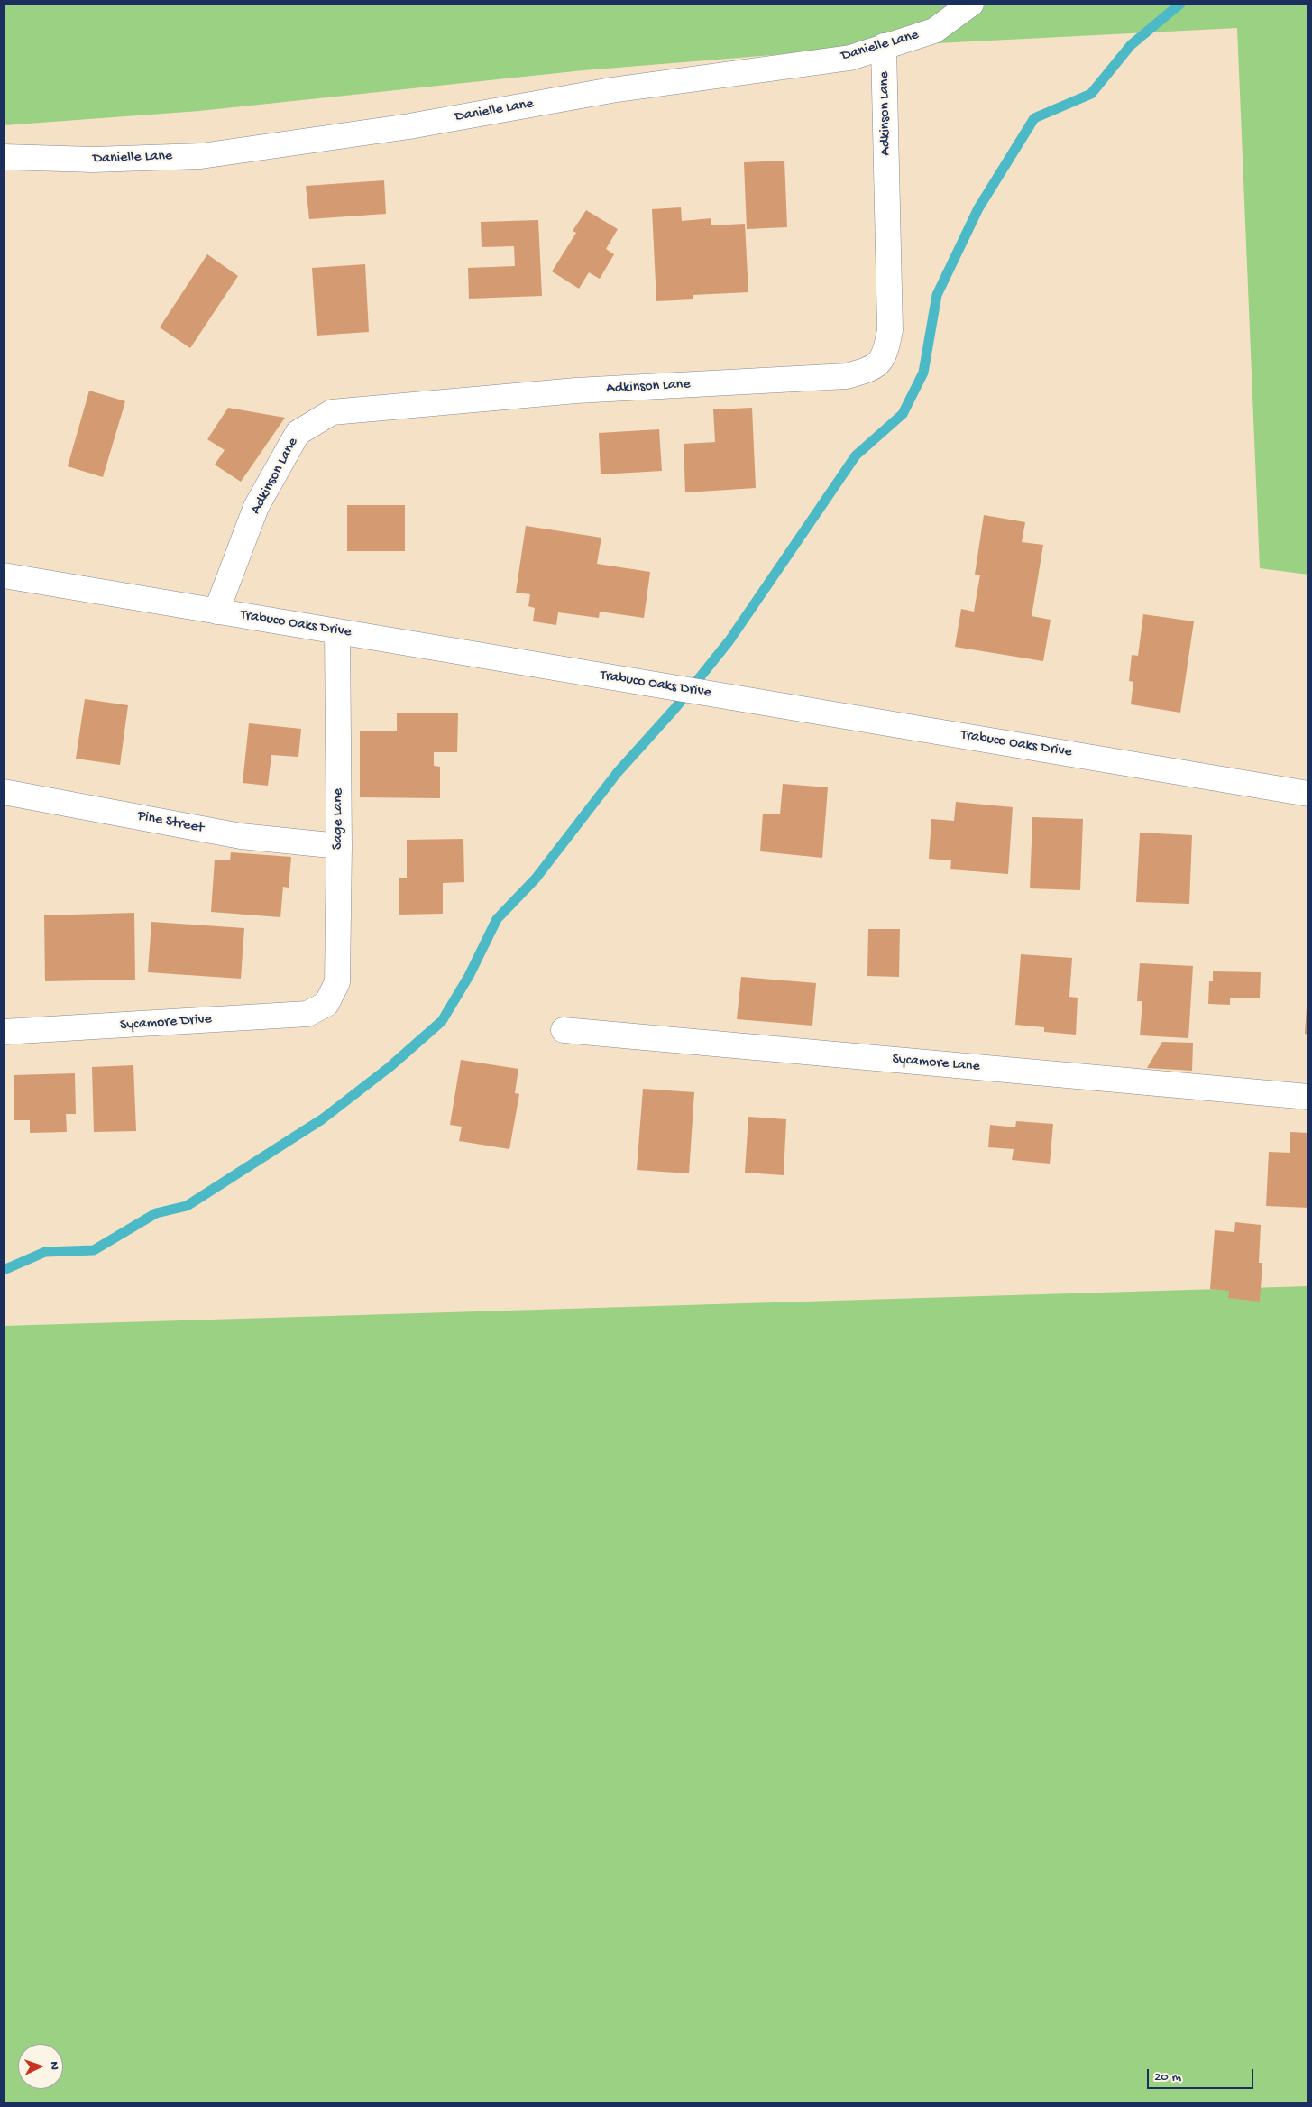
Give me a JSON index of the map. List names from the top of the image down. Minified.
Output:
{"streets":{"street":["Danielle Lane","Adkinson Lane","Trabuco Oaks Drive","Sage Lane","Pine Street","Sycamore Drive","Sycamore Lane"]},"crossings":[["Danielle Lane","Adkinson Lane"],["Adkinson Lane","Trabuco Oaks Drive"],["Trabuco Oaks Drive","Sage Lane"],["Sage Lane","Pine Street"],["Sage Lane","Sycamore Drive"]],"scale_bar":"20 m","north":"right"}
